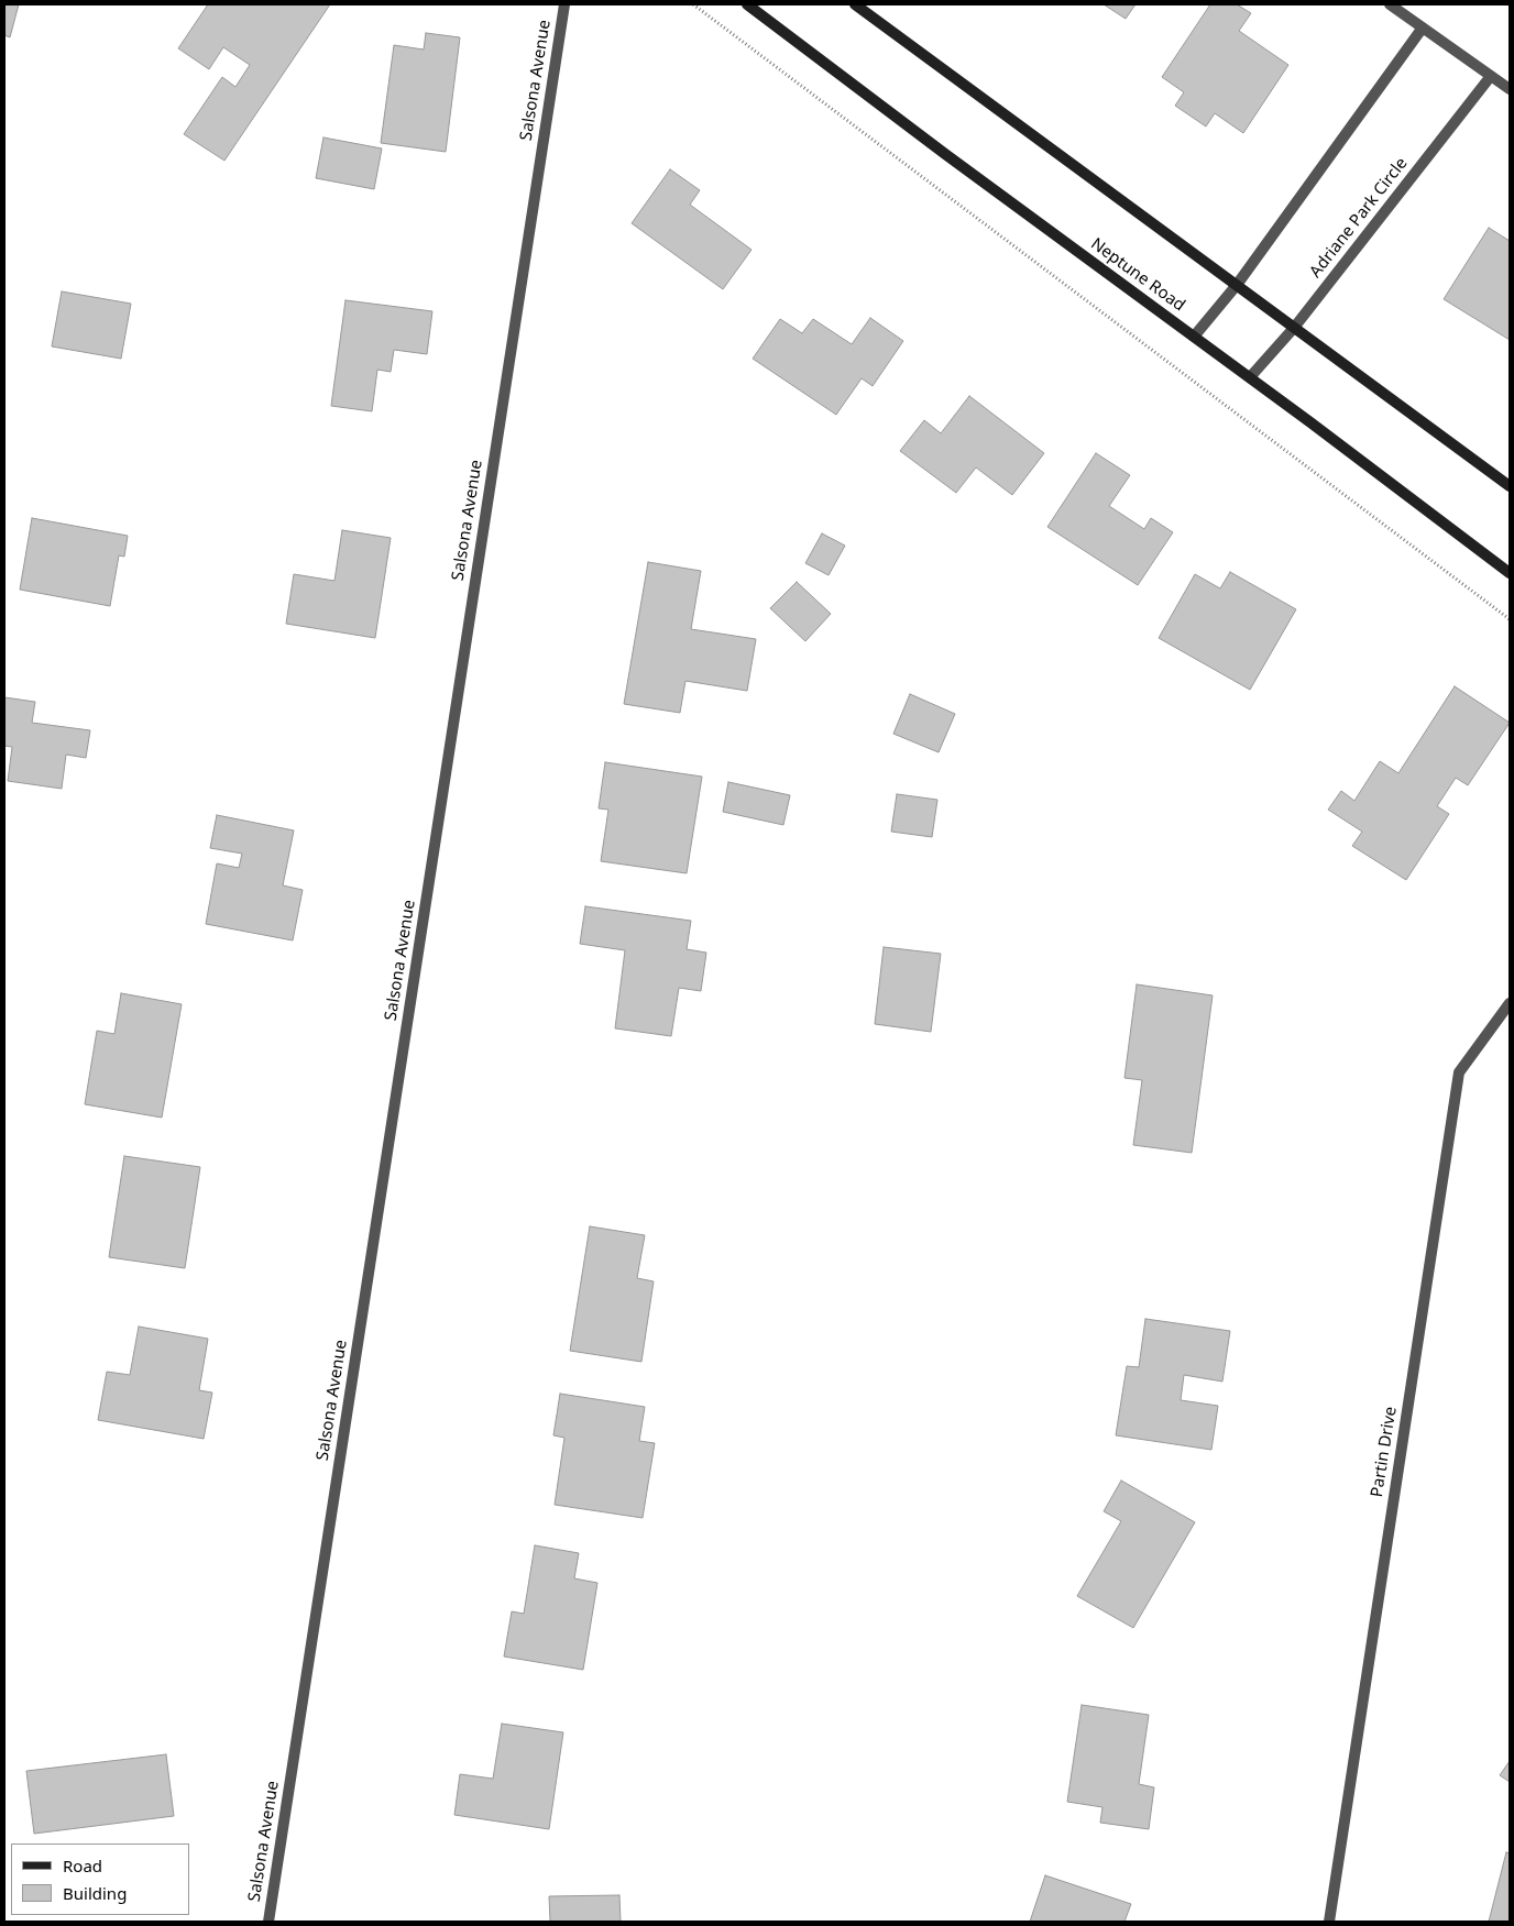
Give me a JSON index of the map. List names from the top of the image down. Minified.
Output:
{"streets":{"main road":["Neptune Road"],"street":["Salsona Avenue","Adriane Park Circle","Partin Drive"]},"crossings":[["Adriane Park Circle","Neptune Road"]],"legend":["Road","Building"]}
